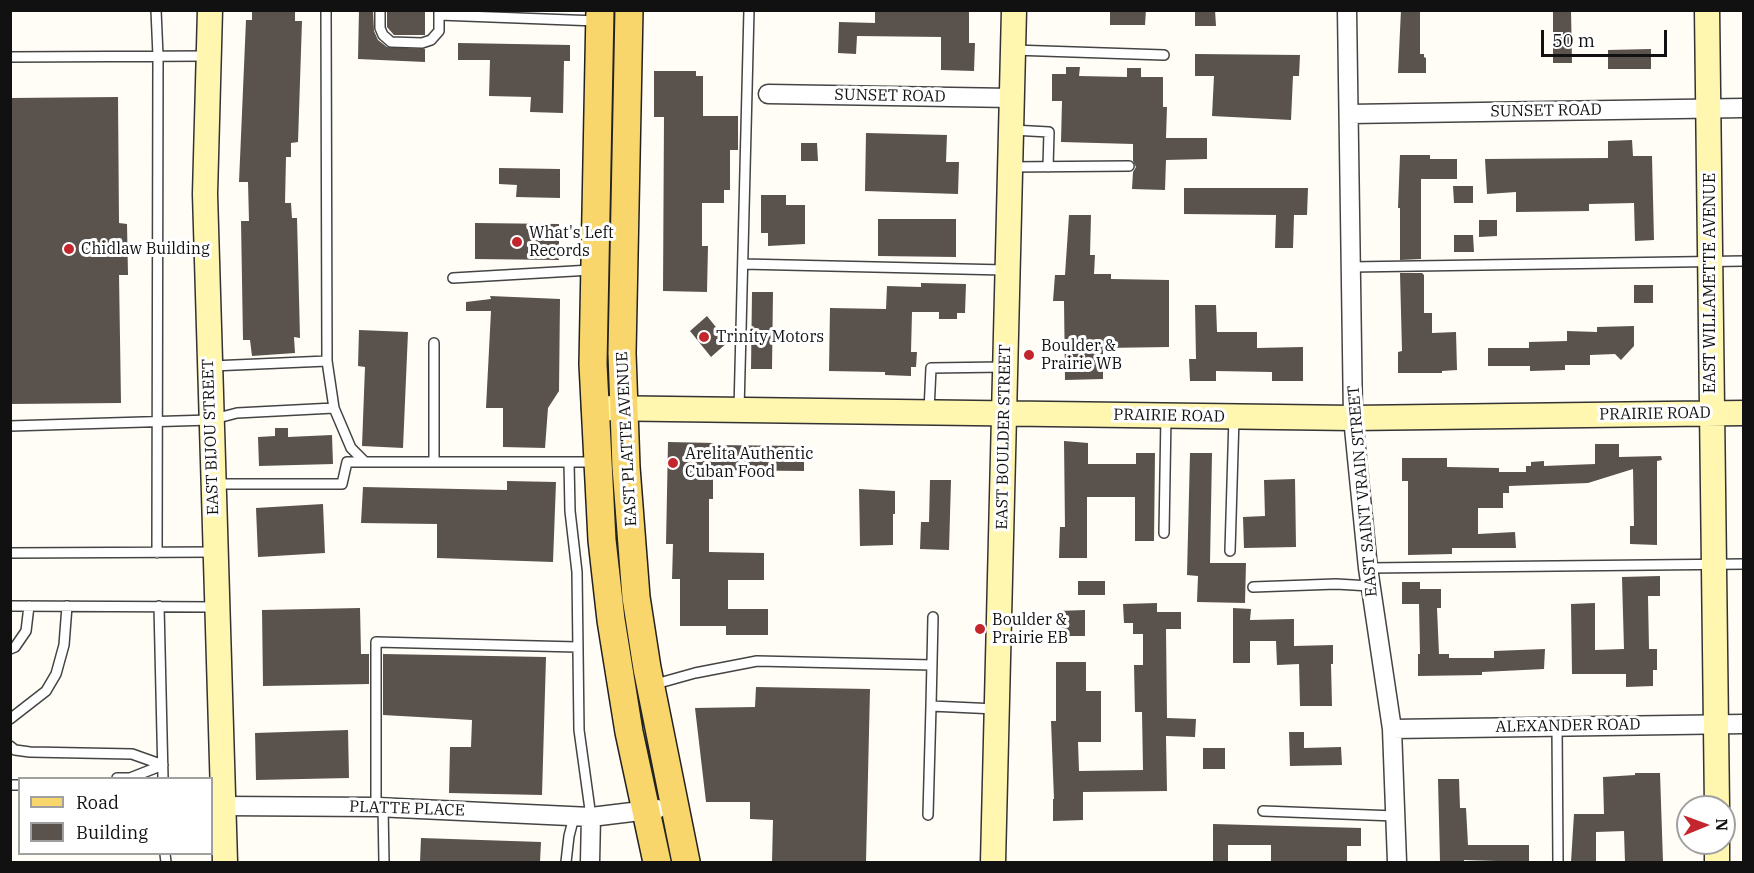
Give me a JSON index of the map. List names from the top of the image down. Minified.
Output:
{"streets":{"main road":["EAST PLATTE AVENUE"],"street":["SUNSET ROAD","EAST WILLAMETTE AVENUE","PRAIRIE ROAD","EAST BIJOU STREET","EAST BOULDER STREET","EAST SAINT VRAIN STREET","ALEXANDER ROAD","PLATTE PLACE"]},"crossings":[["SUNSET ROAD","EAST WILLAMETTE AVENUE"],["SUNSET ROAD","EAST BOULDER STREET"],["SUNSET ROAD","EAST SAINT VRAIN STREET"],["EAST WILLAMETTE AVENUE","PRAIRIE ROAD"],["EAST WILLAMETTE AVENUE","ALEXANDER ROAD"],["PRAIRIE ROAD","EAST BOULDER STREET"],["PRAIRIE ROAD","EAST PLATTE AVENUE"],["PRAIRIE ROAD","EAST SAINT VRAIN STREET"],["EAST BIJOU STREET","PLATTE PLACE"],["EAST PLATTE AVENUE","PLATTE PLACE"],["EAST SAINT VRAIN STREET","ALEXANDER ROAD"]],"places":["What's Left Records","Chidlaw Building","Trinity Motors","Boulder & Prairie WB","Arelita Authentic Cuban Food","Boulder & Prairie EB"],"legend":["Road","Building"],"scale_bar":"50 m","north":"right"}
